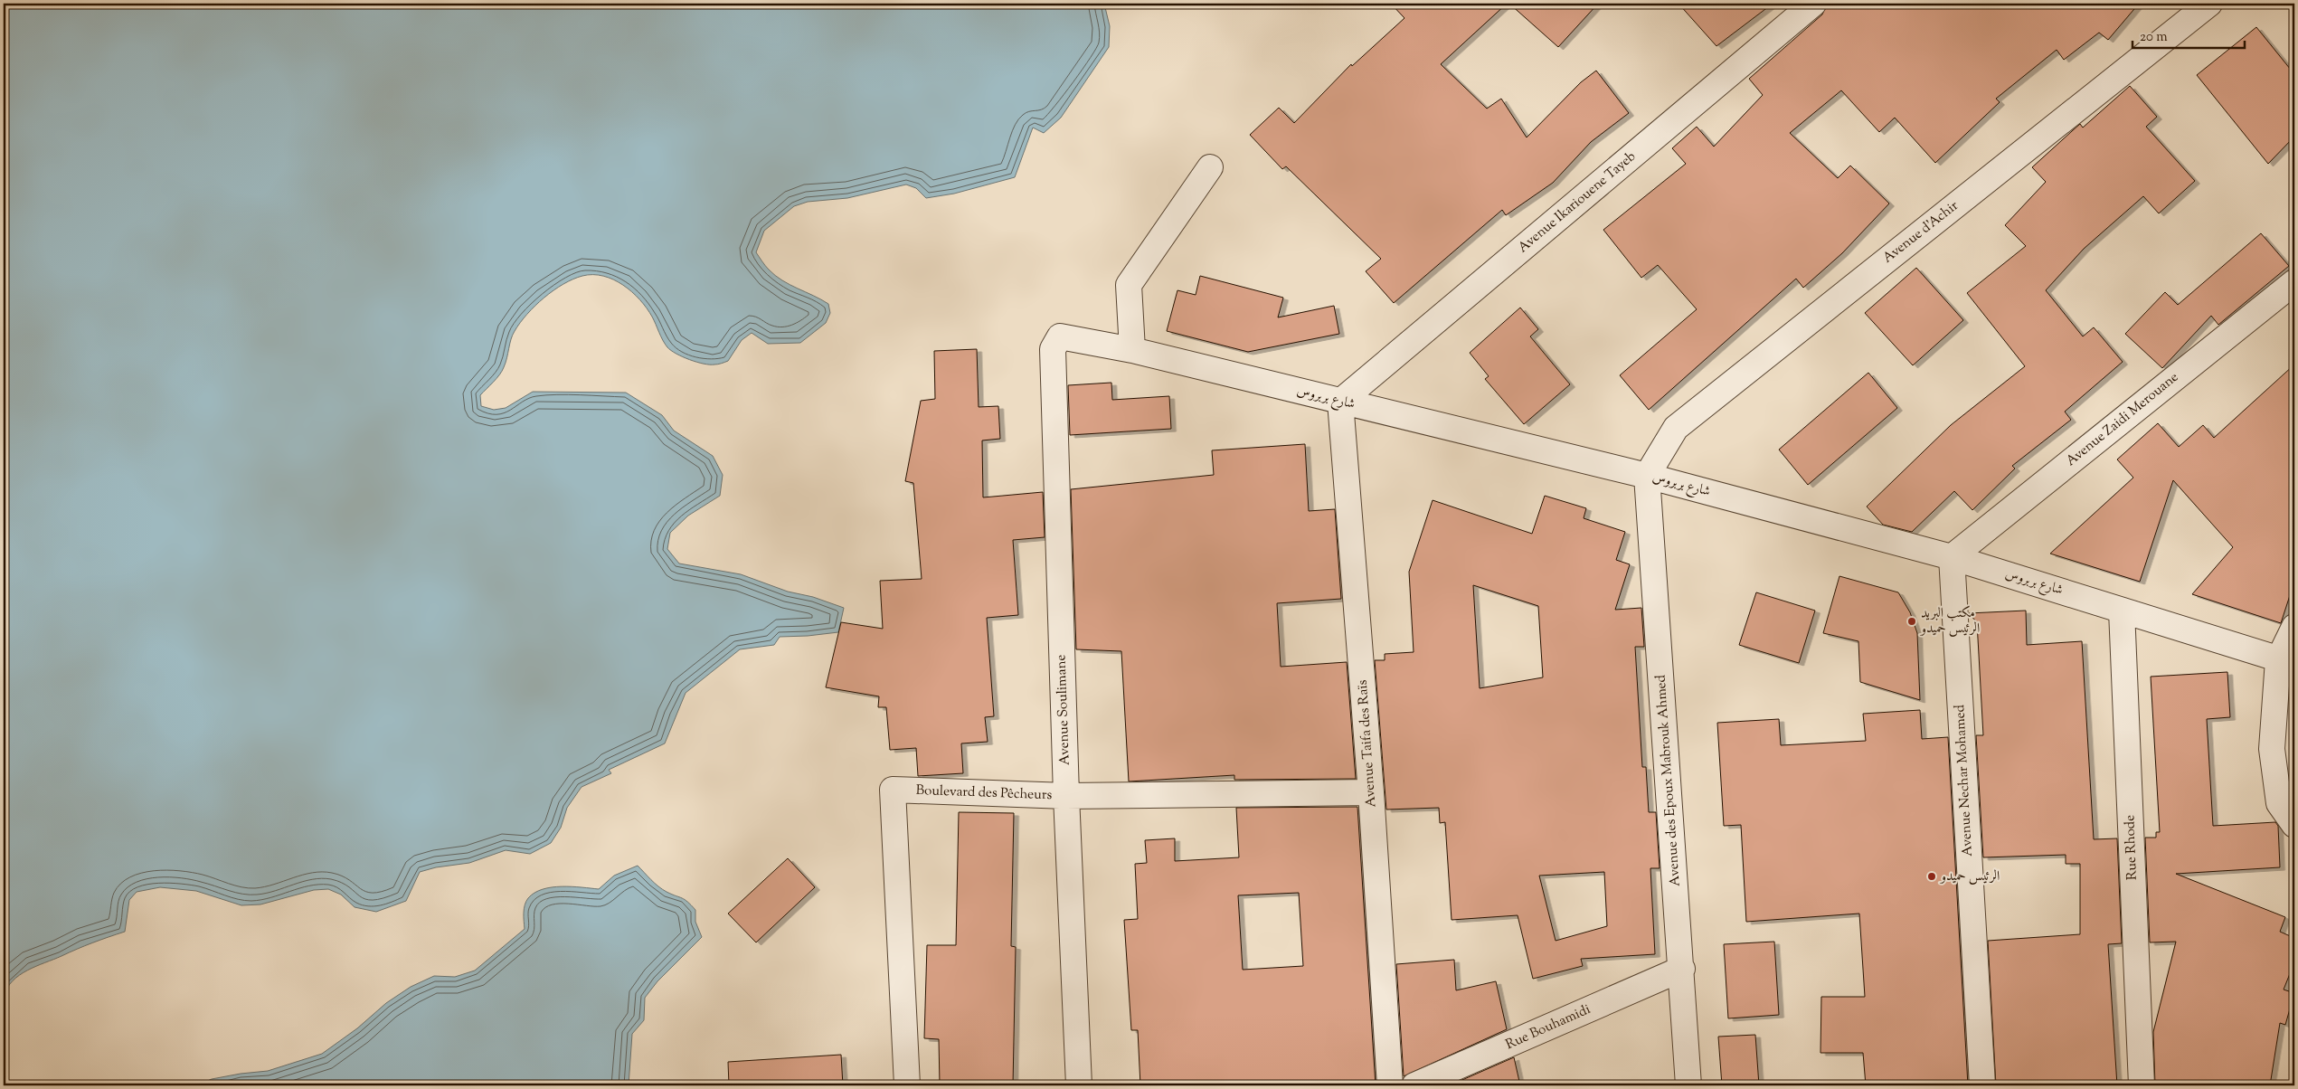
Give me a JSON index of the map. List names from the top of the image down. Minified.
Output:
{"streets":{"street":["Avenue Ikariouene Tayeb","Avenue d'Achir","شارع بربروس","Avenue Zaidi Merouane","Avenue Soulimane","Avenue Taifa des Raïs","Avenue des Epoux Mabrouk Ahmed","Avenue Nechar Mohamed","Boulevard des Pêcheurs","Rue Rhode","Rue Bouhamidi"]},"crossings":[["Avenue Ikariouene Tayeb","شارع بربروس"],["Avenue Ikariouene Tayeb","Avenue Taifa des Raïs"],["Avenue d'Achir","شارع بربروس"],["Avenue d'Achir","Avenue des Epoux Mabrouk Ahmed"],["شارع بربروس","Avenue Zaidi Merouane"],["شارع بربروس","Avenue Soulimane"],["شارع بربروس","Avenue Taifa des Raïs"],["شارع بربروس","Avenue des Epoux Mabrouk Ahmed"],["شارع بربروس","Avenue Nechar Mohamed"],["شارع بربروس","Rue Rhode"],["Avenue Zaidi Merouane","Avenue Nechar Mohamed"],["Avenue Soulimane","Boulevard des Pêcheurs"],["Avenue Taifa des Raïs","Boulevard des Pêcheurs"],["Avenue des Epoux Mabrouk Ahmed","Rue Bouhamidi"]],"places":["مكتب البريد الرئيس حميدو","الرئيس حميدو"],"scale_bar":"20 m"}
